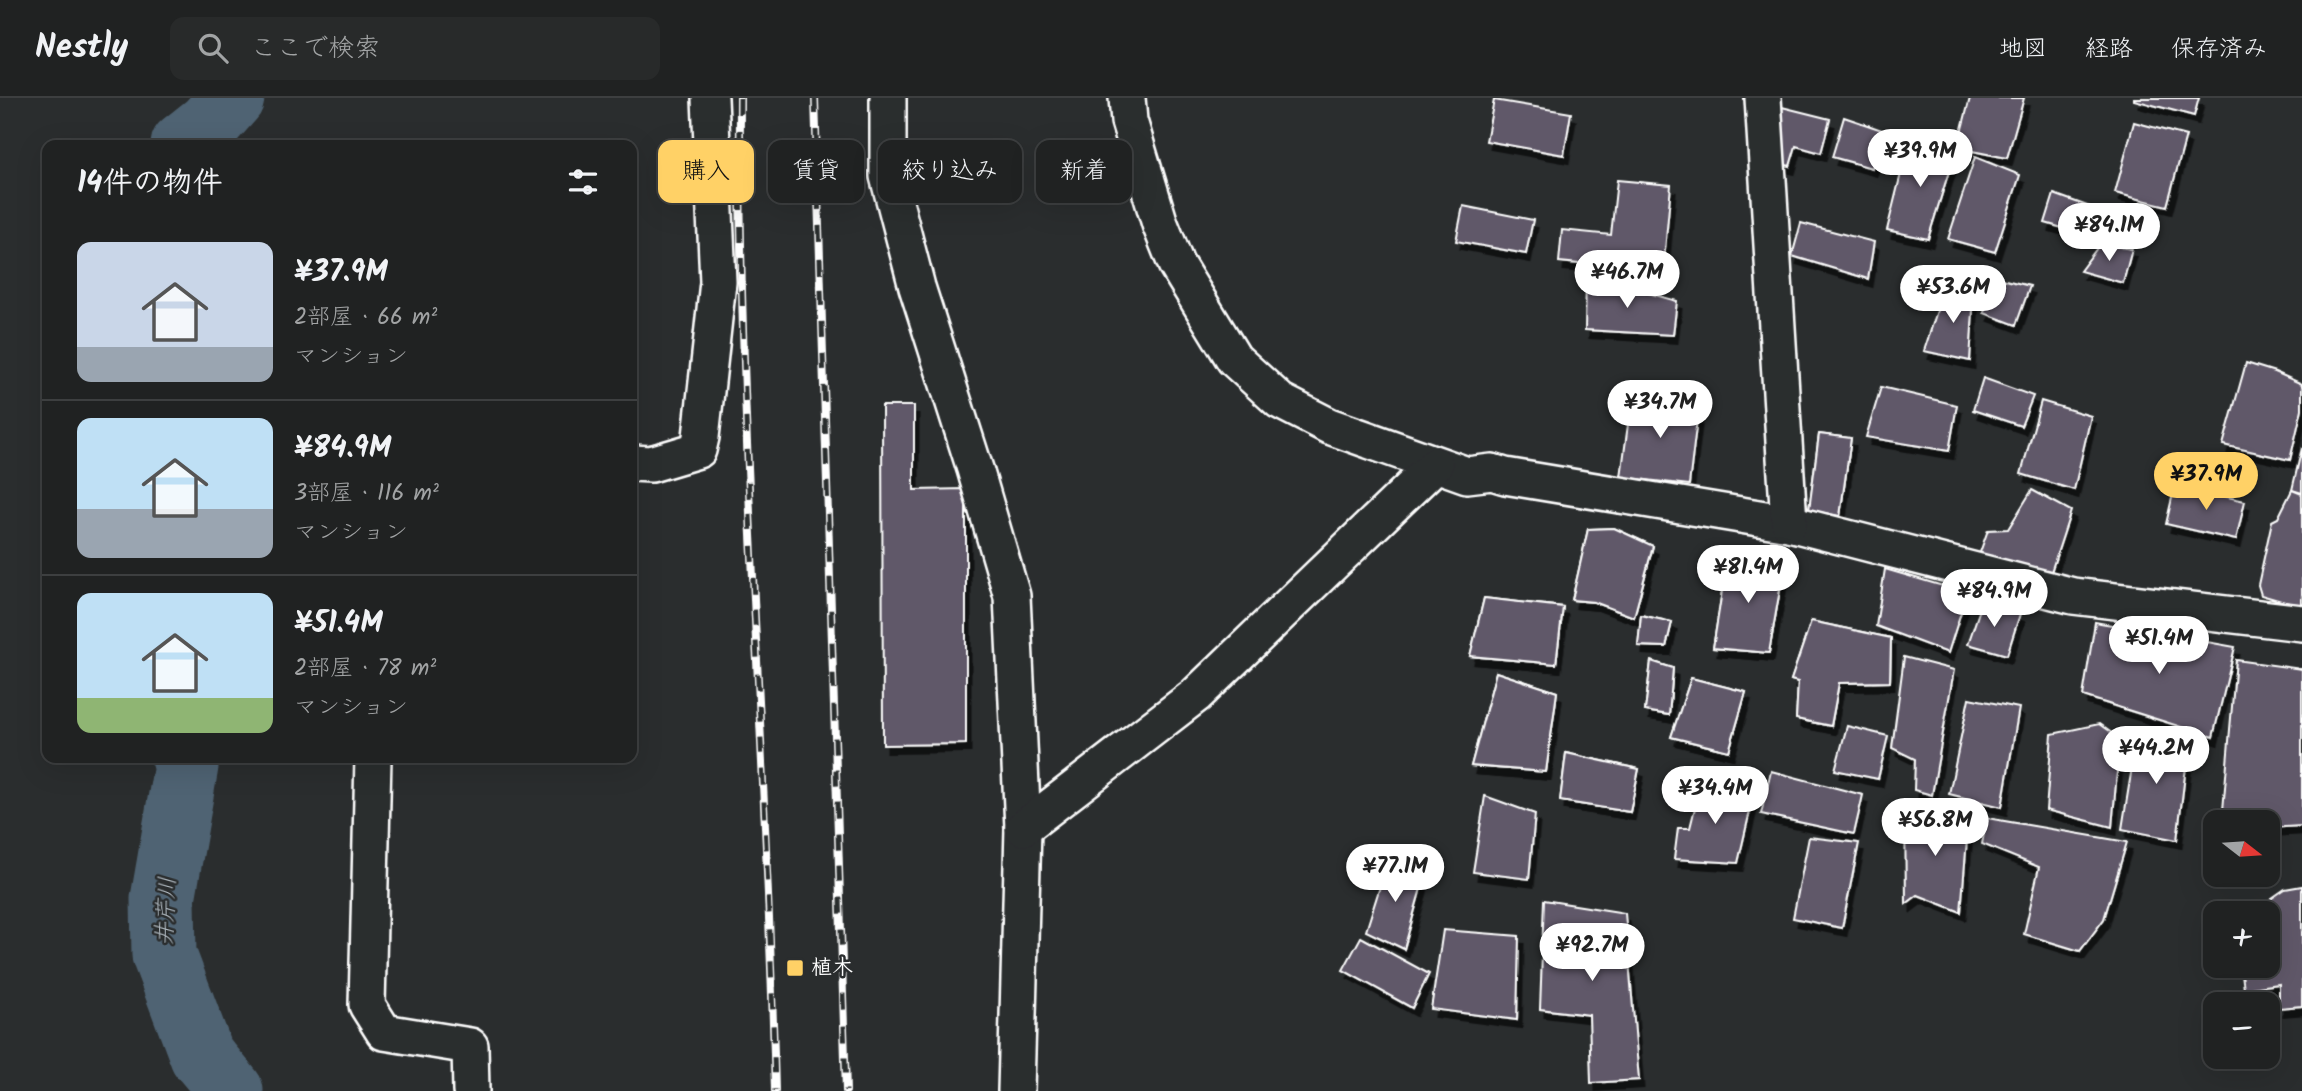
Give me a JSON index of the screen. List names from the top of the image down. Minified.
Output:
{"water":["井芹川"],"places":{"transit":["植木"]},"north":"right","page":{"header":"Nestly","search":"ここで検索","nav":["地図","経路","保存済み"],"price":["¥39.9M","¥84.1M","¥46.7M","¥53.6M","¥34.7M","¥37.9M","¥81.4M","¥84.9M","¥51.4M","¥44.2M","¥34.4M","¥56.8M","¥77.1M","¥92.7M"],"chip":["購入","賃貸","絞り込み","新着"],"heading":"14件の物件","list":[{"name":"¥37.9M","note":"2部屋 · 66 m² · マンション"},{"name":"¥84.9M","note":"3部屋 · 116 m² · マンション"},{"name":"¥51.4M","note":"2部屋 · 78 m² · マンション"}],"map_buttons":["+","−"]}}
